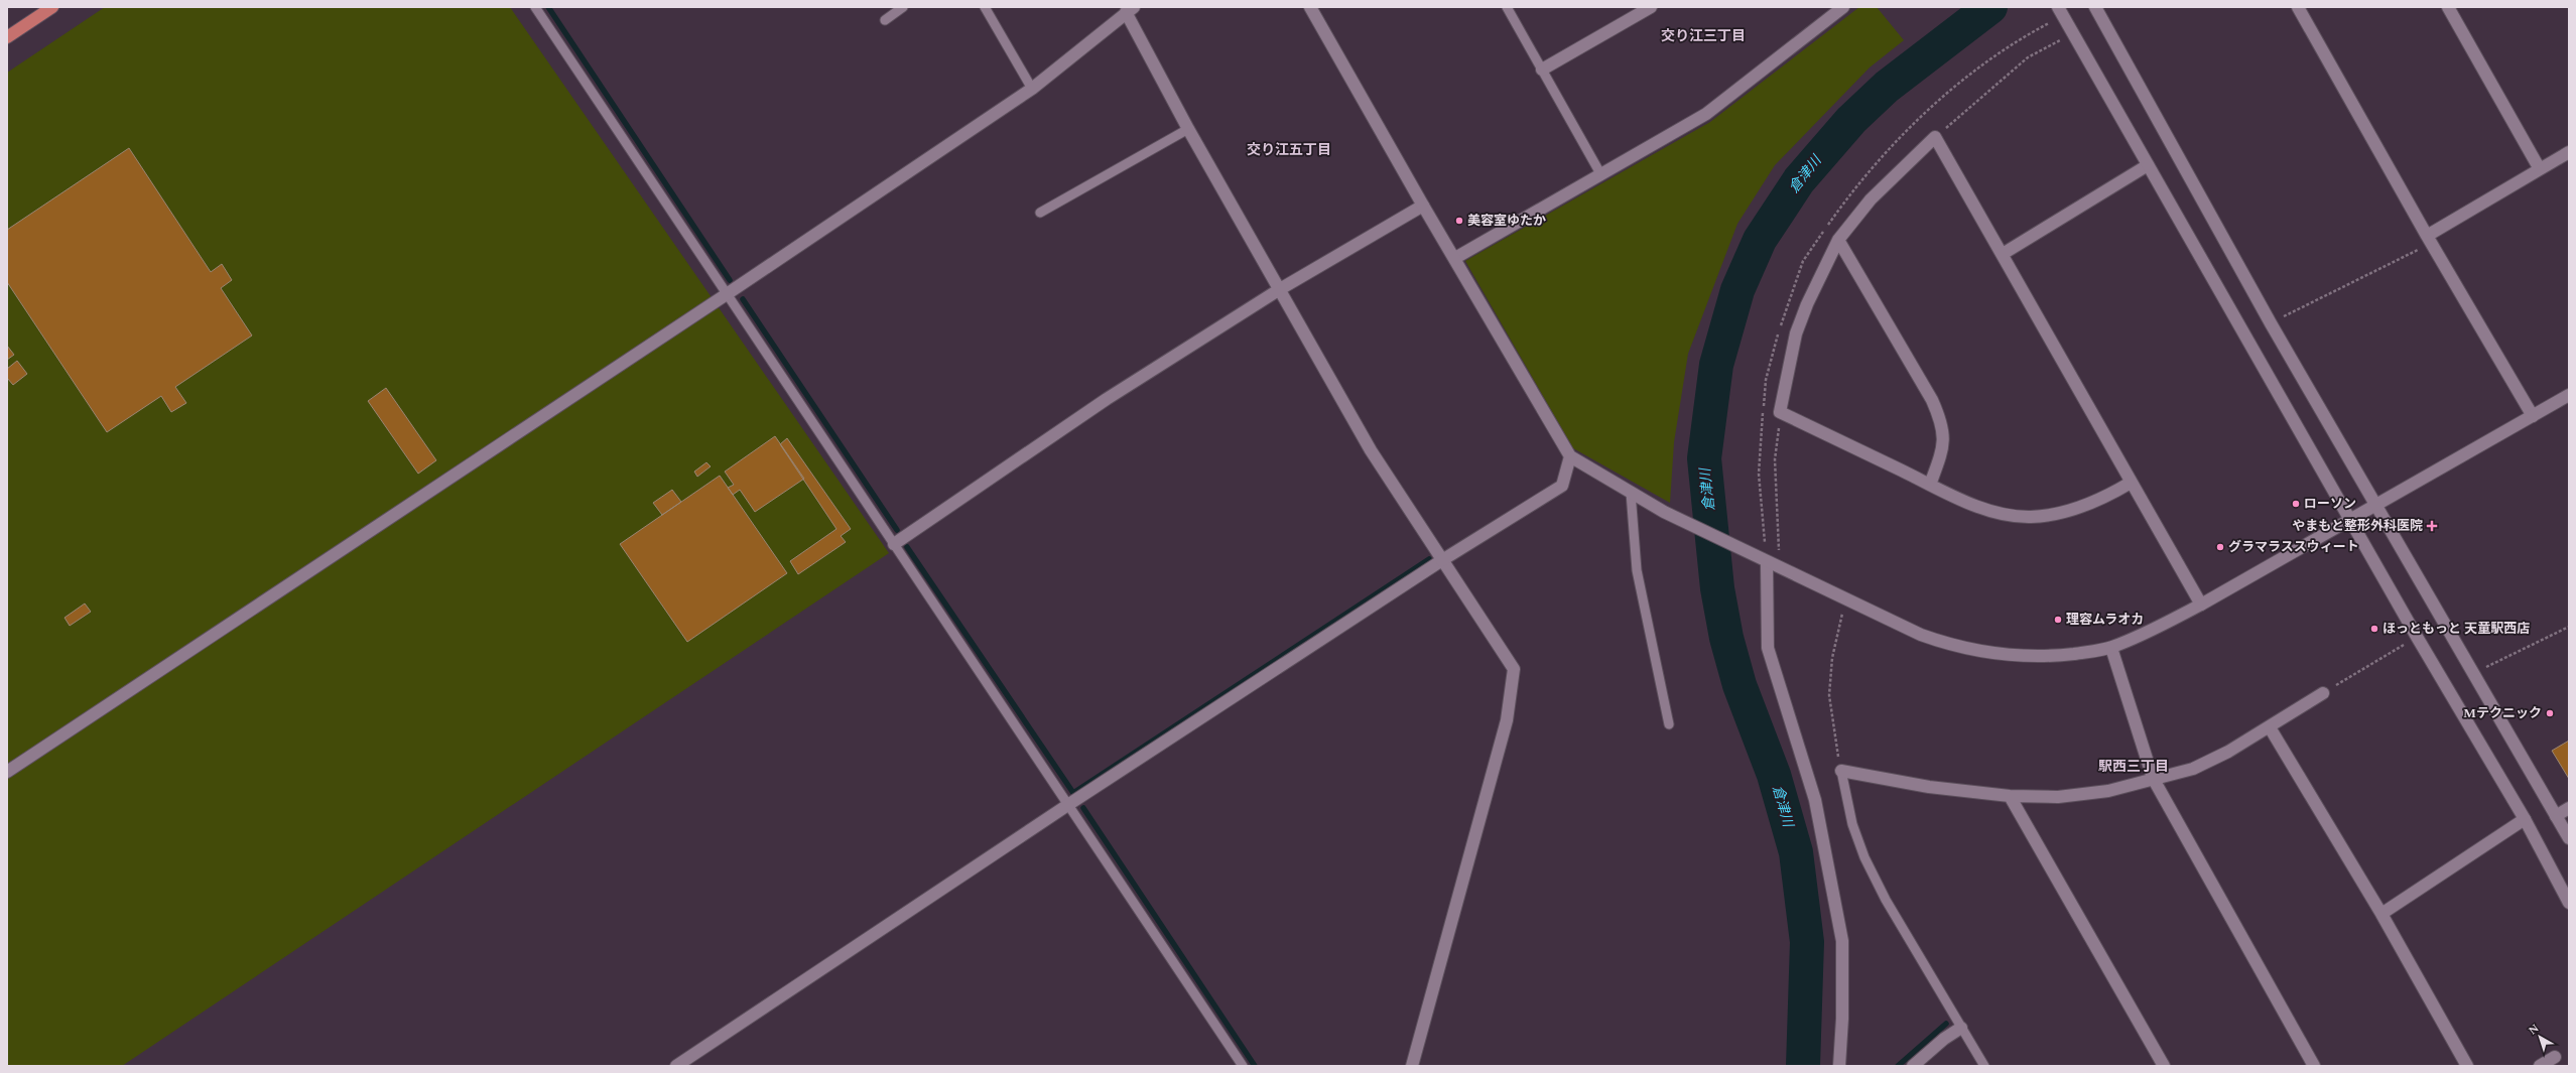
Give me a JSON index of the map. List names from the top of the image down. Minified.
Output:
{"districts":["交り江三丁目","交り江五丁目","駅西三丁目"],"water":["倉津川"],"places":{"other":["美容室ゆたか","ローソン","グラマラススウィート","理容ムラオカ","ほっともっと 天童駅西店","Mテクニック"],"health":["やまもと整形外科医院"]},"north":"top left"}
